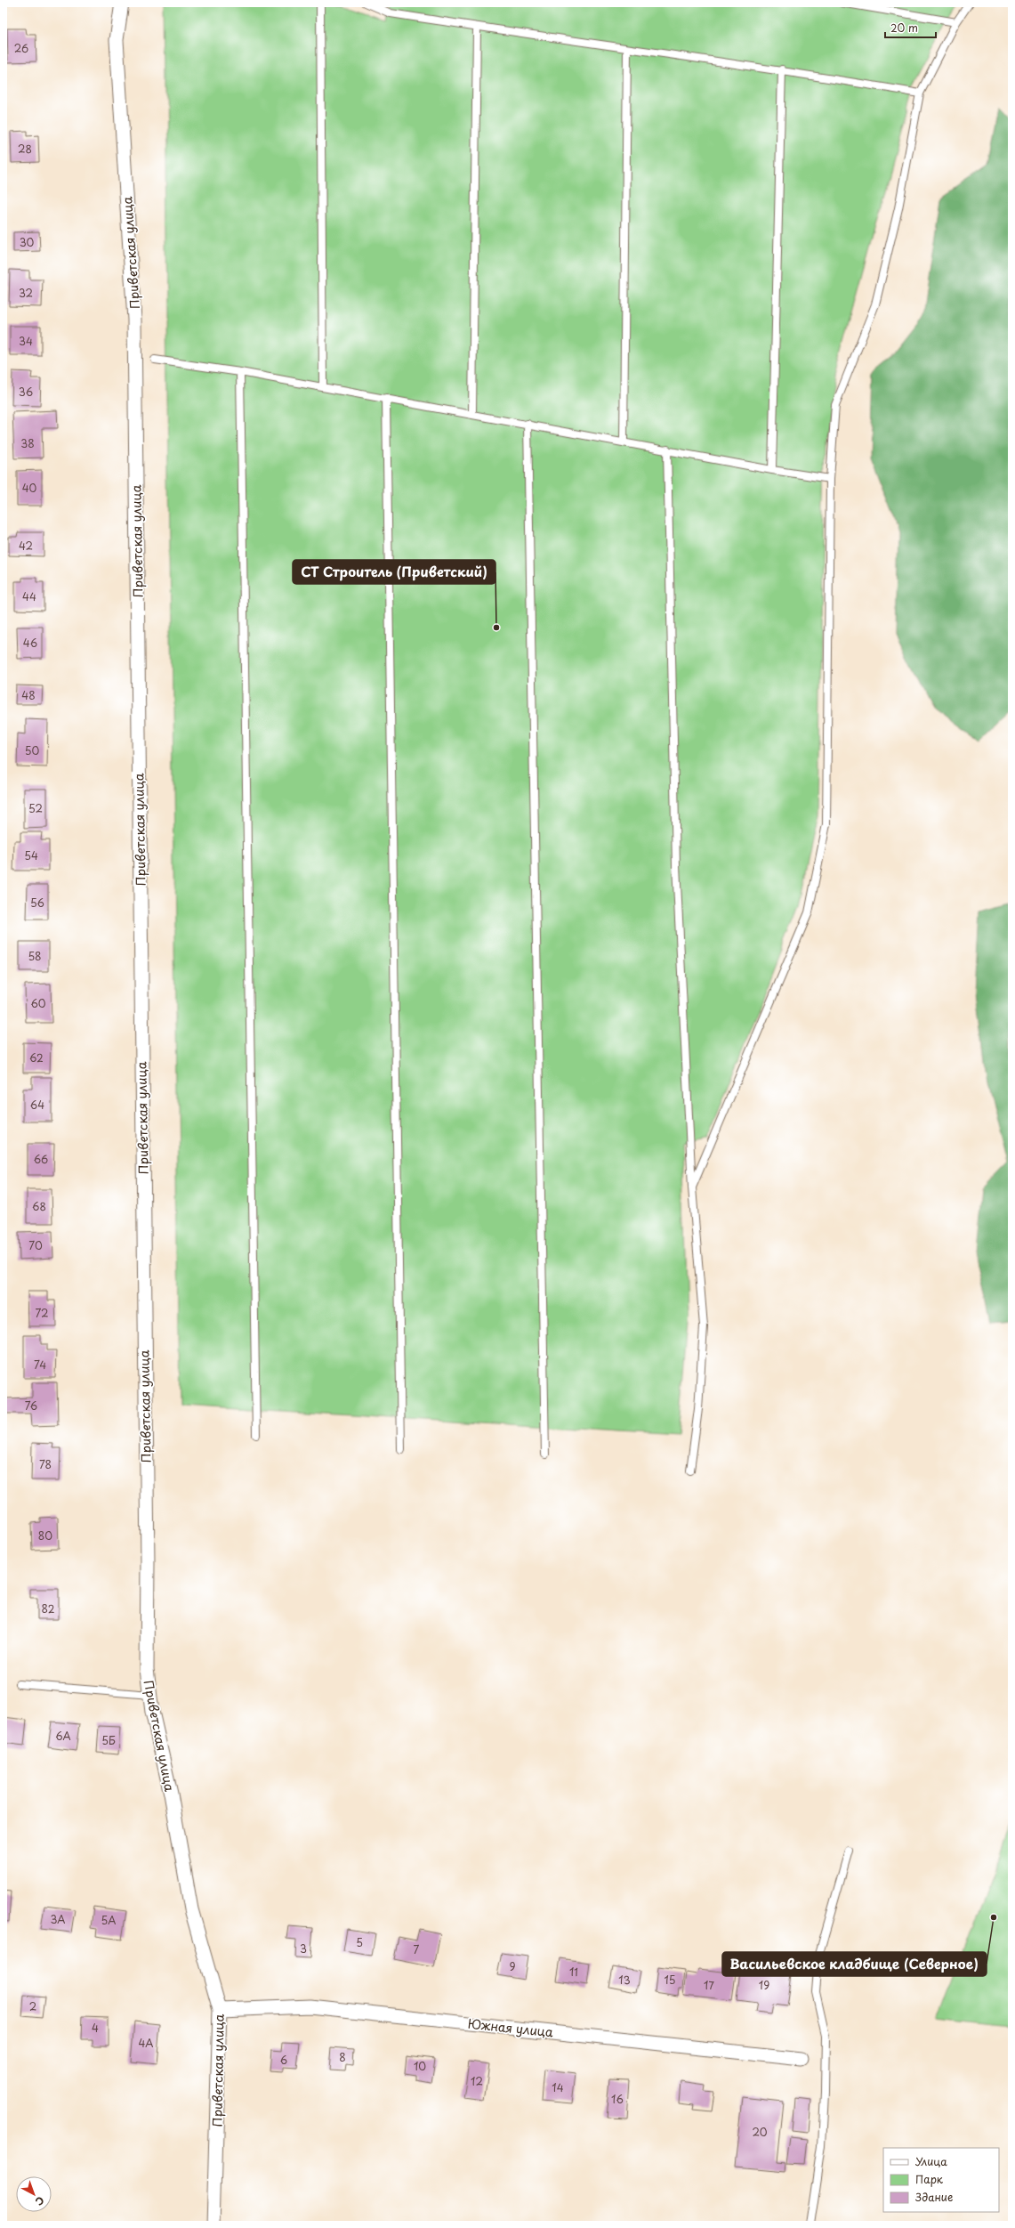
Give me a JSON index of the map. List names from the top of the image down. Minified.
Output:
{"streets":{"street":["Приветская улица","Южная улица"]},"crossings":[["Приветская улица","Южная улица"]],"places":["СТ Строитель (Приветский)","Васильевское кладбище (Северное)"],"house_numbers":["26","28","30","32","34","36","38","40","42","44","46","48","50","52","54","56","58","60","62","64","66","68","70","72","74","76","78","80","82","6А","5Б","3А","5А","5","3","7","9","11","13","15","17","19","2","4","4А","8","6","10","12","14","16","20"],"legend":["Улица","Парк","Здание"],"scale_bar":"20 m","north":"bottom right"}
